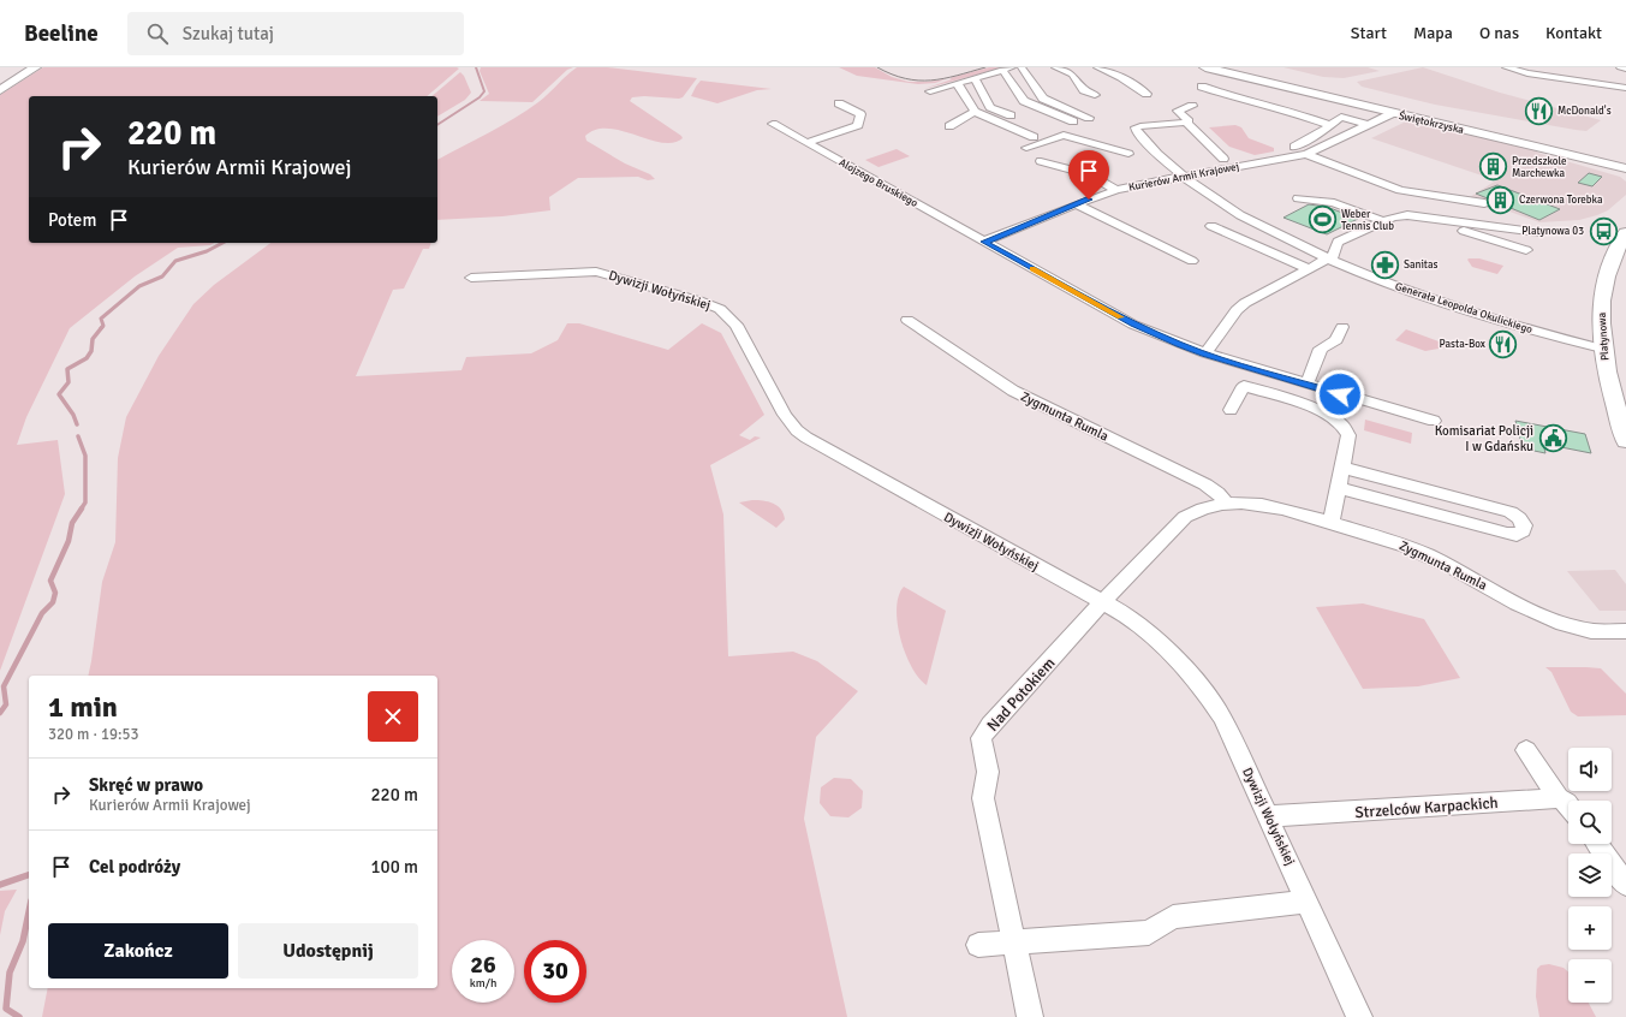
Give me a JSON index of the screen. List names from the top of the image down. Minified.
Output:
{"streets":{"main road":["Świętokrzyska","Platynowa"],"street":["Kurierów Armii Krajowej","Alojzego Bruskiego","Dywizji Wołyńskiej","Generała Leopolda Okulickiego","Zygmunta Rumla","Nad Potokiem","Strzelców Karpackich"]},"crossings":[["Świętokrzyska","Kurierów Armii Krajowej"],["Kurierów Armii Krajowej","Alojzego Bruskiego"],["Kurierów Armii Krajowej","Generała Leopolda Okulickiego"],["Dywizji Wołyńskiej","Zygmunta Rumla"],["Dywizji Wołyńskiej","Nad Potokiem"],["Dywizji Wołyńskiej","Strzelców Karpackich"],["Generała Leopolda Okulickiego","Platynowa"],["Zygmunta Rumla","Nad Potokiem"]],"places":{"restaurant":["McDonald's","Pasta-Box"],"building":["Przedszkole Marchewka","Czerwona Torebka"],"sports":["Weber Tennis Club"],"bus stop":["Platynowa 03"],"pharmacy":["Sanitas"],"public building":["Komisariat Policji I w Gdańsku"]},"page":{"header":"Beeline","search":"Szukaj tutaj","nav":["Start","Mapa","O nas","Kontakt"],"turn":["220 m","Kurierów Armii Krajowej"],"then":"Potem","heading":["1 min","320 m · 19:53"],"map_buttons":["+","−"],"list":[{"name":"Skręć w prawo","note":"Kurierów Armii Krajowej","value":"220 m"},{"name":"Cel podróży","value":"100 m"}],"buttons":["Zakończ","Udostępnij"],"speed":"26 km/h","limit":"30"}}
